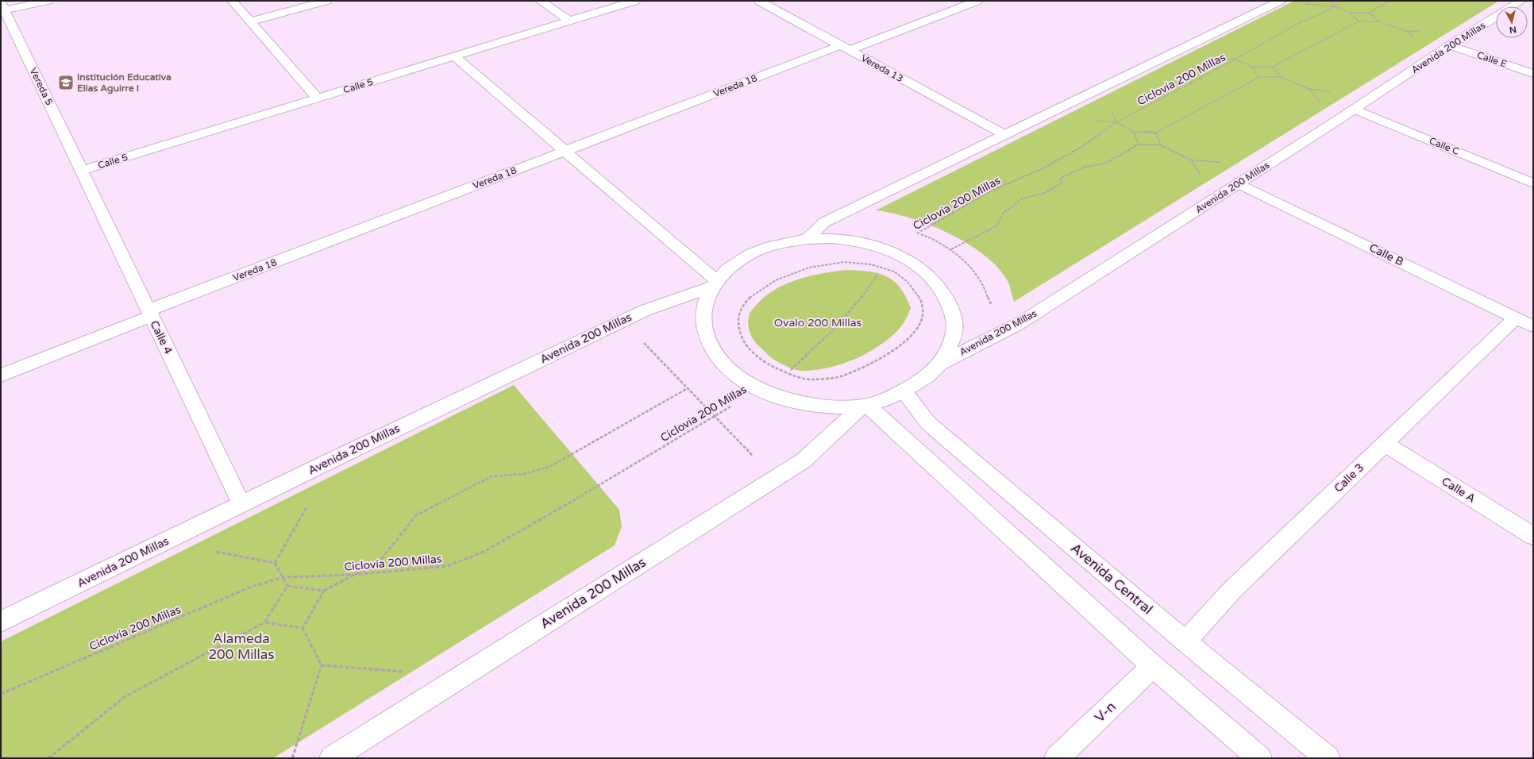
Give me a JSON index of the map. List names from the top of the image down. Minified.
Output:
{"streets":{"street":["Avenida 200 Millas","Calle E","Vereda 13","Calle 5","Vereda 18","Vereda 5","Calle C","Calle B","Calle 4","Calle 3","Calle A","Avenida Central","V-n"],"path":["Ciclovía 200 Millas"]},"crossings":[["Avenida 200 Millas","Calle E"],["Avenida 200 Millas","Calle C"],["Avenida 200 Millas","Calle B"],["Avenida 200 Millas","Calle 4"],["Vereda 13","Vereda 18"],["Calle 5","Vereda 5"],["Calle 5","Calle 4"],["Vereda 18","Calle 4"],["Vereda 5","Calle 4"],["Calle B","Calle 3"],["Calle 3","Calle A"],["Calle 3","Avenida Central"]],"parks":["Ovalo 200 Millas","Alameda 200 Millas"],"places":{"school or university":["Institución Educativa Elias Aguirre I"]},"north":"bottom"}
